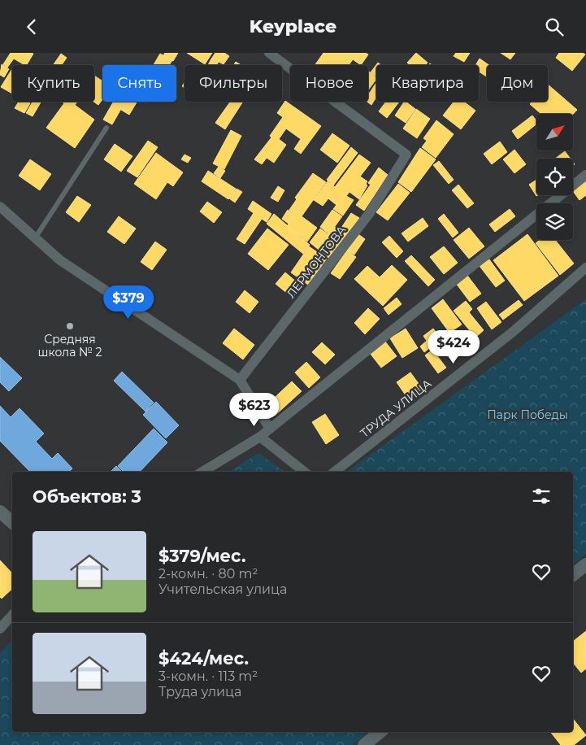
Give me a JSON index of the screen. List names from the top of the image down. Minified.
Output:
{"streets":{"street":["ЛЕРМОНТОВА","ТРУДА УЛИЦА"]},"parks":["Парк Победы"],"places":["Средняя школа № 2"],"north":"top right","page":{"header":"Keyplace","chip":["Купить","Снять","Фильтры","Новое","Квартира","Дом"],"price":["$379","$424","$623"],"heading":"Объектов: 3","list":[{"name":"$379/мес.","note":"2-комн. · 80 m² · Учительская улица"},{"name":"$424/мес.","note":"3-комн. · 113 m² · Труда улица"}]}}
